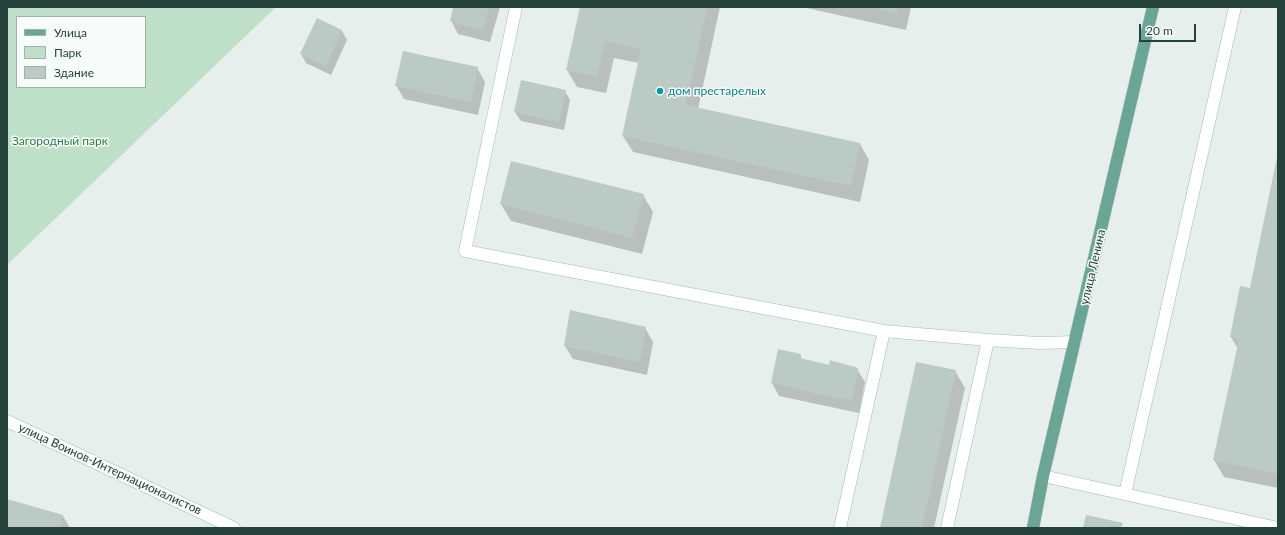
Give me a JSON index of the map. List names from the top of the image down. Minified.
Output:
{"streets":{"main road":["улица Ленина"],"street":["улица Воинов-Интернационалистов"]},"parks":["Загородный парк"],"places":["дом престарелых"],"legend":["Улица","Парк","Здание"],"scale_bar":"20 m"}
